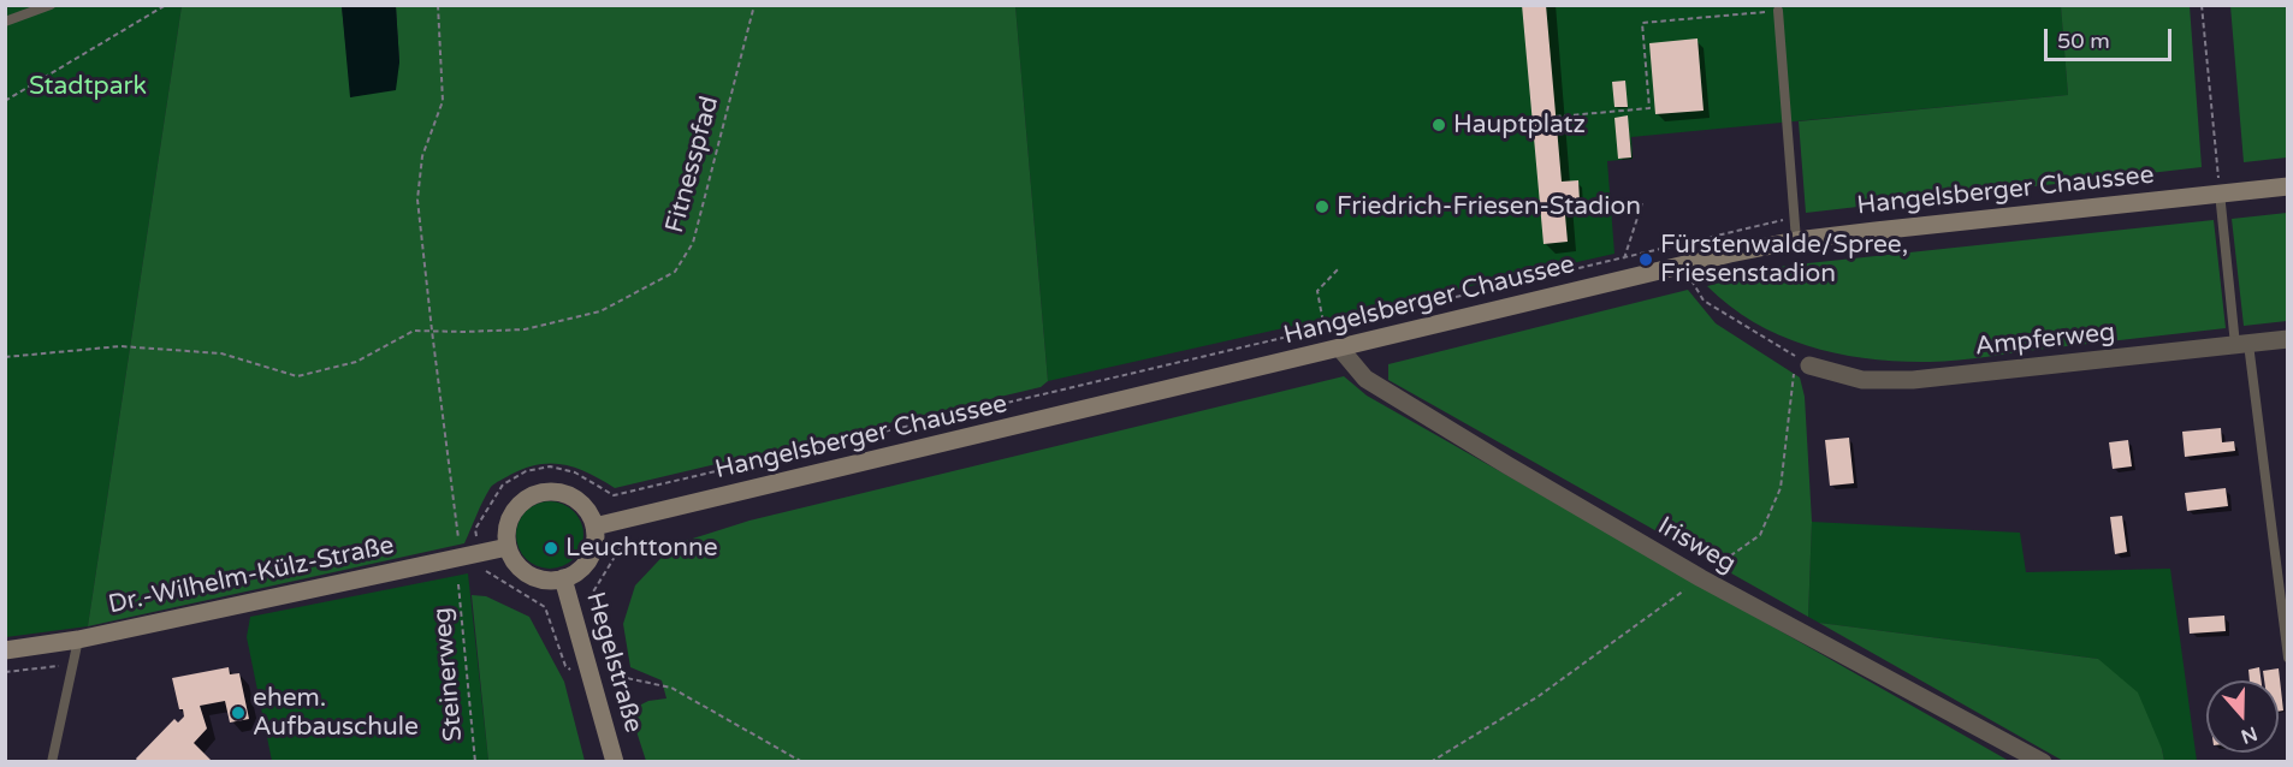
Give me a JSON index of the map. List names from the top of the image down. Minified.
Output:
{"streets":{"main road":["Hangelsberger Chaussee","Dr.-Wilhelm-Külz-Straße","Hegelstraße"],"street":["Ampferweg","Irisweg"],"path":["Fitnesspfad","Steinerweg"]},"crossings":[["Hangelsberger Chaussee","Irisweg"],["Hangelsberger Chaussee","Dr.-Wilhelm-Külz-Straße"],["Hangelsberger Chaussee","Hegelstraße"],["Dr.-Wilhelm-Külz-Straße","Hegelstraße"]],"parks":["Stadtpark"],"places":["Hauptplatz","Friedrich-Friesen-Stadion","Fürstenwalde/Spree, Friesenstadion","Leuchttonne","ehem. Aufbauschule"],"scale_bar":"50 m","north":"bottom"}
